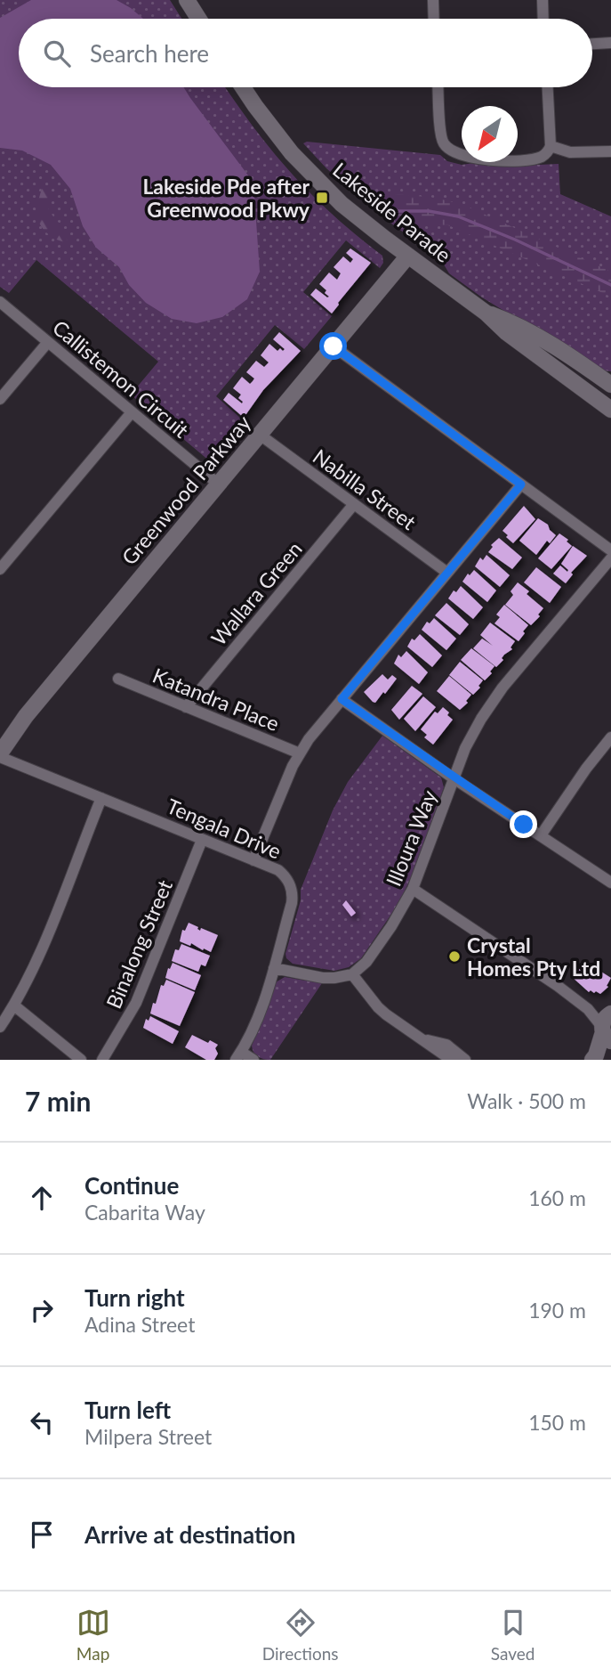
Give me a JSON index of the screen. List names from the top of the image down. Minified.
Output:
{"streets":{"street":["Lakeside Parade","Callistemon Circuit","Nabilla Street","Greenwood Parkway","Wallara Green","Katandra Place","Tengala Drive","Illoura Way","Binalong Street"]},"crossings":[["Lakeside Parade","Greenwood Parkway"],["Callistemon Circuit","Greenwood Parkway"],["Nabilla Street","Greenwood Parkway"],["Nabilla Street","Wallara Green"],["Greenwood Parkway","Tengala Drive"],["Wallara Green","Katandra Place"],["Tengala Drive","Binalong Street"]],"places":{"transit":["Lakeside Pde after Greenwood Pkwy"],"other":["Crystal Homes Pty Ltd"]},"north":"bottom left","page":{"search":"Search here","heading":["7 min","Walk · 500 m"],"list":[["Continue","Cabarita Way","160 m"],["Turn right","Adina Street","190 m"],["Turn left","Milpera Street","150 m"],"Arrive at destination"],"nav":["Map","Directions","Saved"]}}
